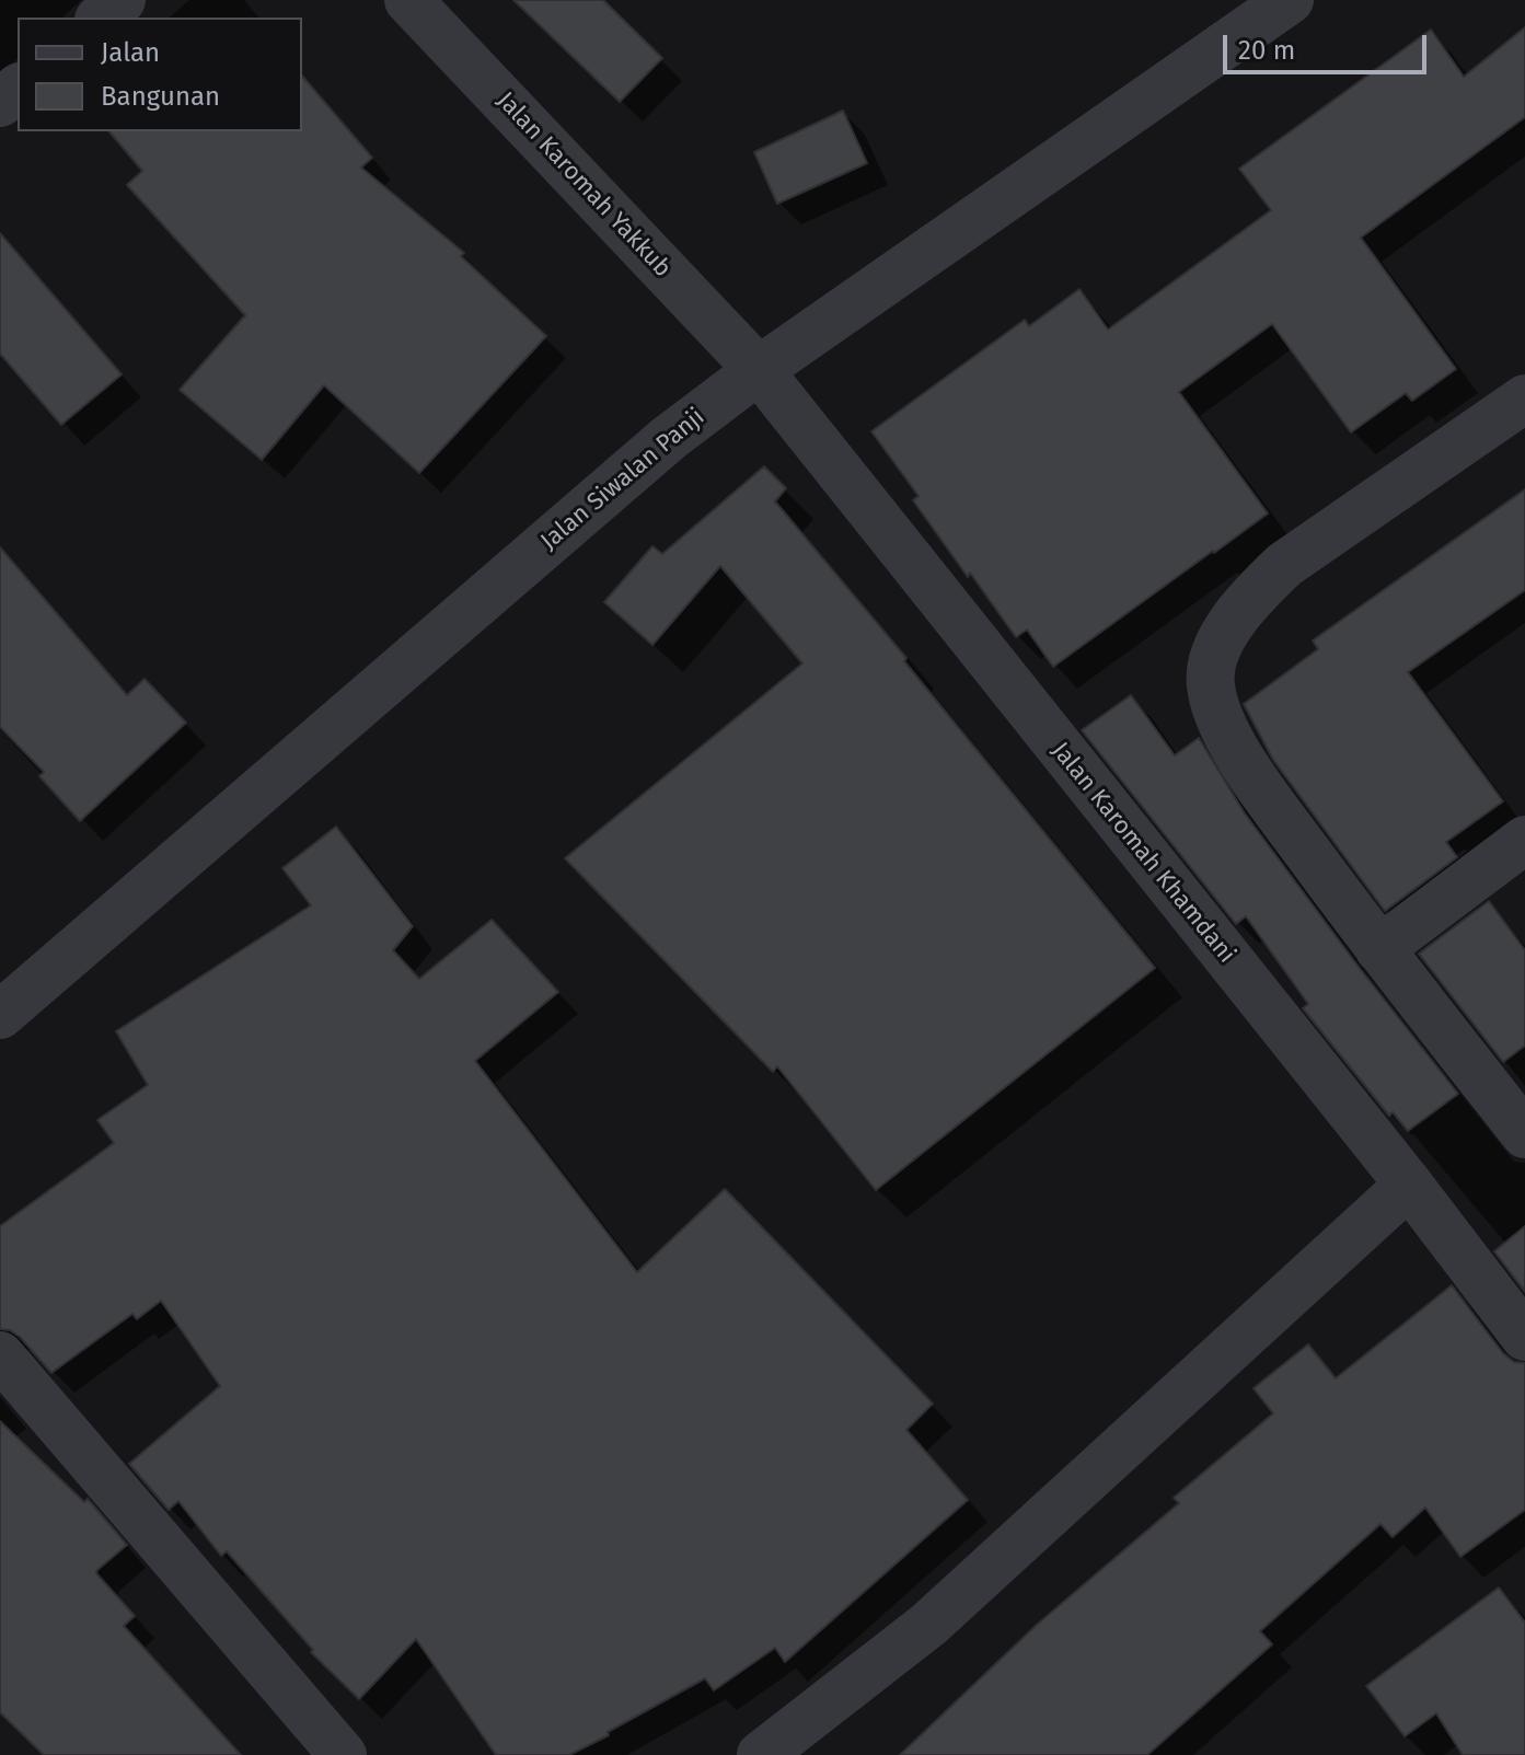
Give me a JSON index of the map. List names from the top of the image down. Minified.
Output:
{"streets":{"street":["Jalan Karomah Yakkub","Jalan Siwalan Panji","Jalan Karomah Khamdani"]},"crossings":[["Jalan Karomah Yakkub","Jalan Siwalan Panji"],["Jalan Karomah Yakkub","Jalan Karomah Khamdani"],["Jalan Siwalan Panji","Jalan Karomah Khamdani"]],"legend":["Jalan","Bangunan"],"scale_bar":"20 m"}
